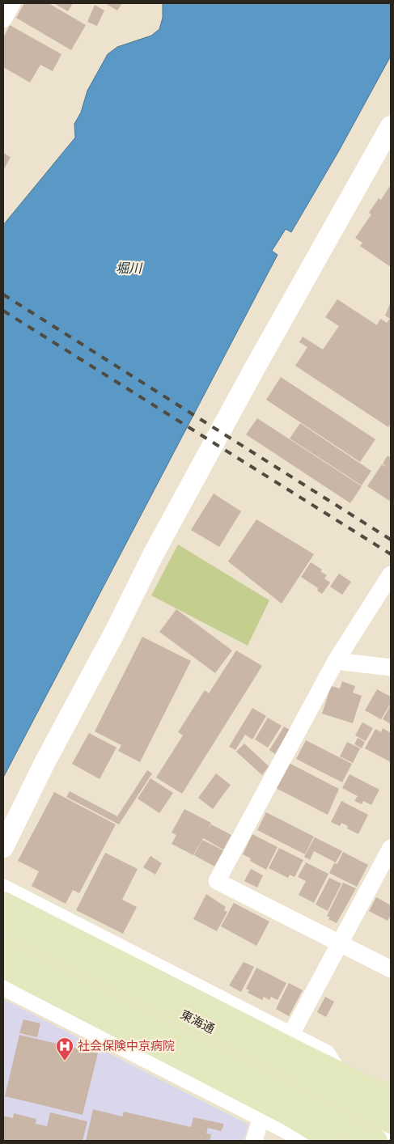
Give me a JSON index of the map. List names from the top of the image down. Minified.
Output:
{"streets":{"main road":["東海通"]},"water":["堀川"],"places":{"hospital":["社会保険中京病院"]}}
